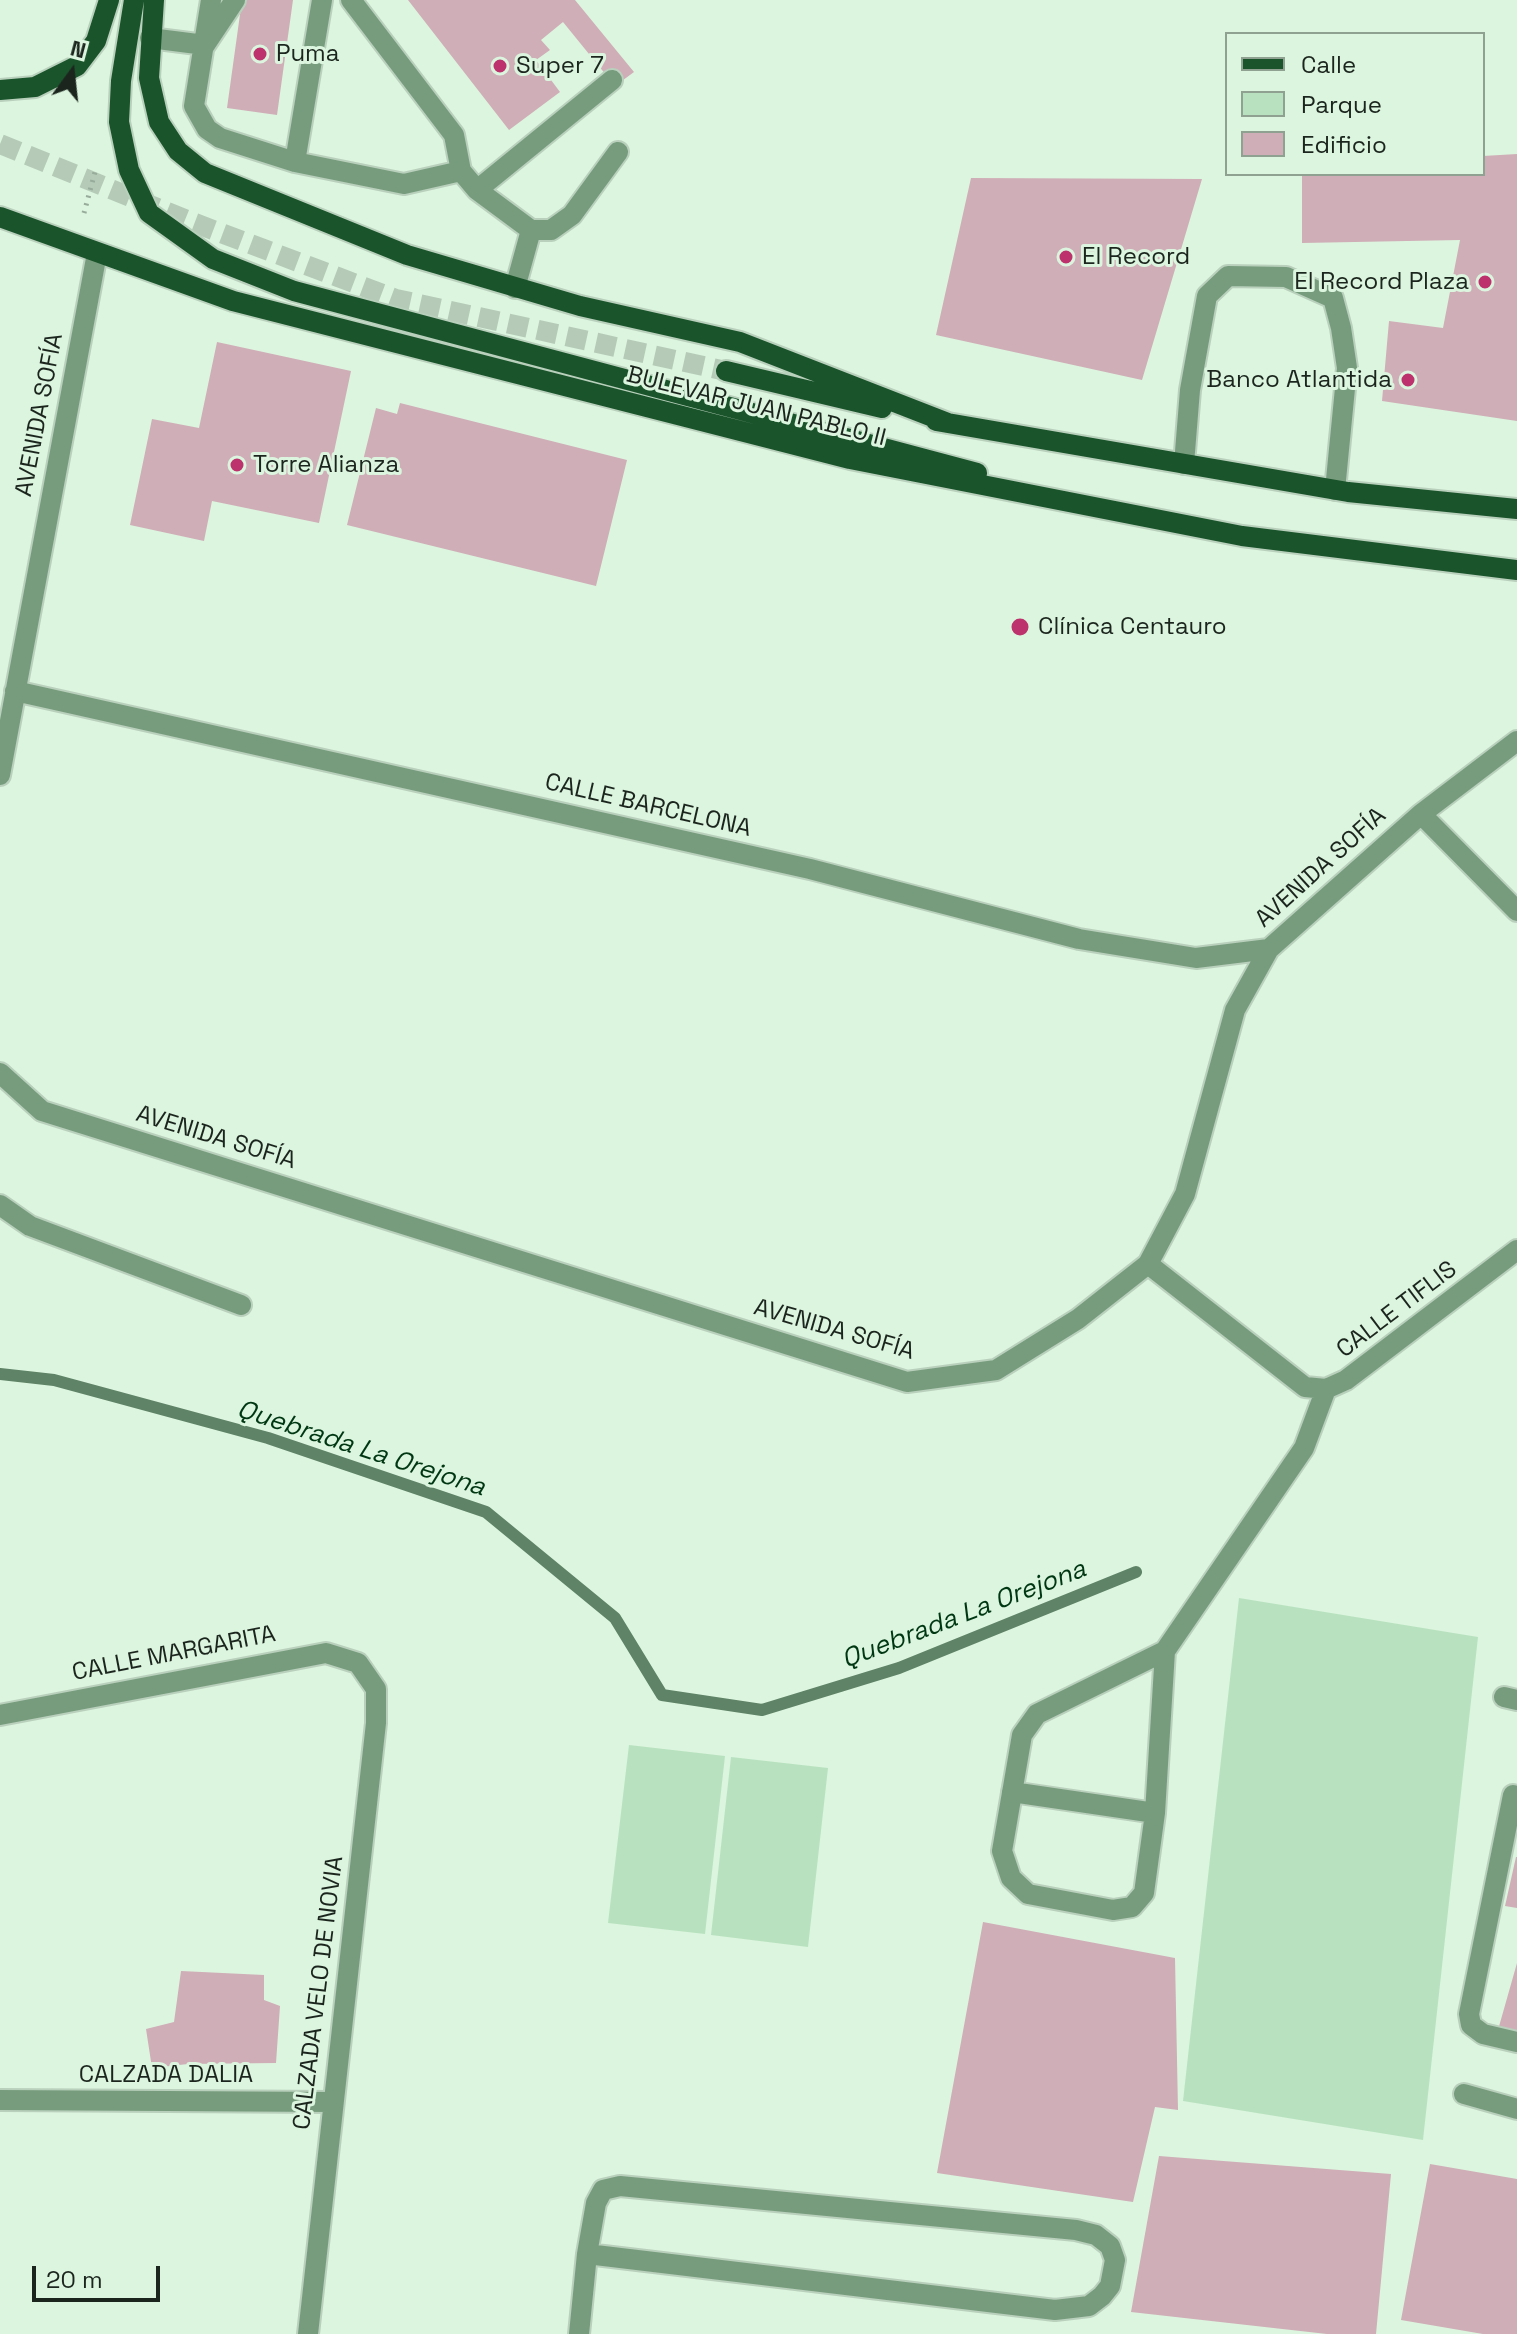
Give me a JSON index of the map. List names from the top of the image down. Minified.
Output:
{"streets":{"main road":["BULEVAR JUAN PABLO II"],"street":["AVENIDA SOFÍA","CALLE BARCELONA","CALLE TIFLIS","CALLE MARGARITA","CALZADA VELO DE NOVIA","CALZADA DALIA"]},"crossings":[["BULEVAR JUAN PABLO II","AVENIDA SOFÍA"],["AVENIDA SOFÍA","CALLE BARCELONA"],["AVENIDA SOFÍA","CALLE TIFLIS"],["CALLE MARGARITA","CALZADA VELO DE NOVIA"],["CALZADA VELO DE NOVIA","CALZADA DALIA"]],"water":["Quebrada La Orejona"],"places":["Puma","Super 7","El Record","El Record Plaza","Banco Atlantida","Torre Alianza","Clínica Centauro"],"legend":["Calle","Parque","Edificio"],"scale_bar":"20 m","north":"top"}
